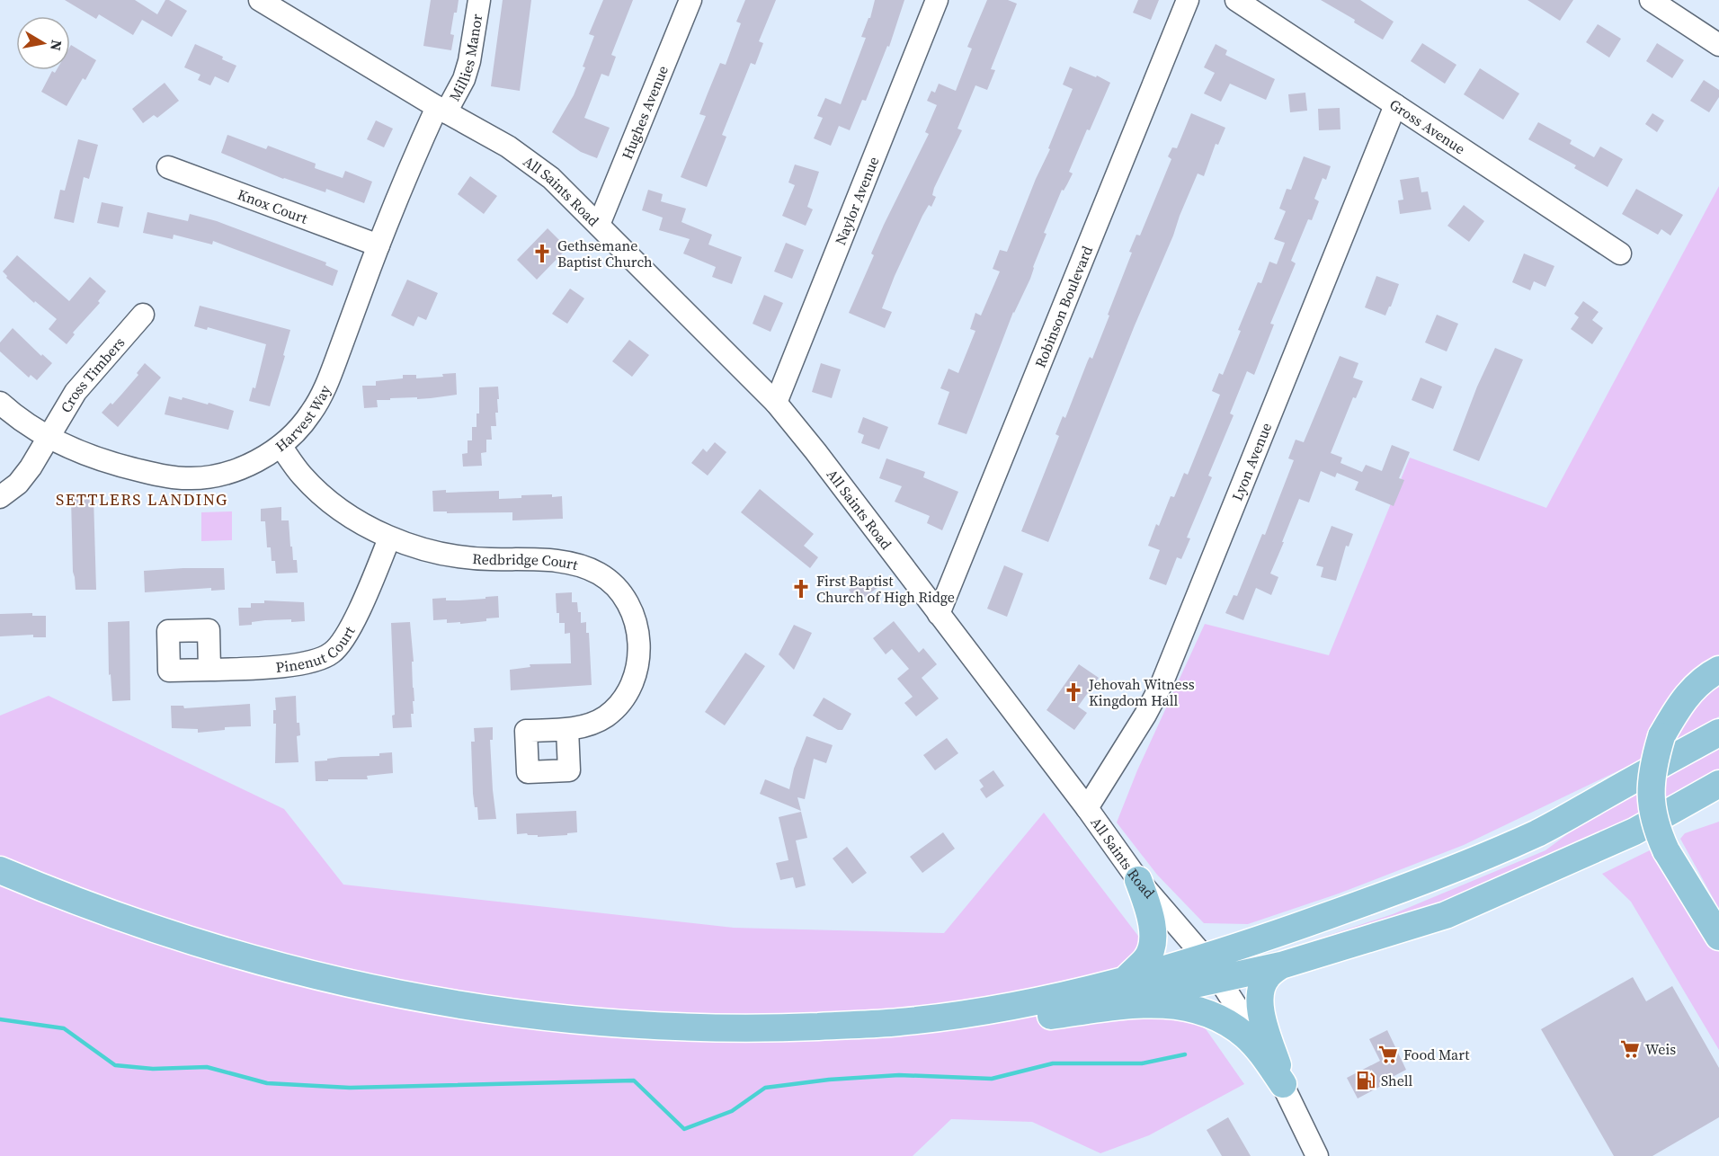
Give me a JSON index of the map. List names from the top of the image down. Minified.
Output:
{"streets":{"street":["Millies Manor","Hughes Avenue","Gross Avenue","All Saints Road","Naylor Avenue","Knox Court","Robinson Boulevard","Cross Timbers","Harvest Way","Lyon Avenue","Redbridge Court","Pinenut Court"]},"crossings":[["Millies Manor","All Saints Road"],["Millies Manor","Harvest Way"],["Hughes Avenue","All Saints Road"],["Gross Avenue","Lyon Avenue"],["All Saints Road","Naylor Avenue"],["All Saints Road","Robinson Boulevard"],["All Saints Road","Harvest Way"],["All Saints Road","Lyon Avenue"],["Knox Court","Harvest Way"],["Cross Timbers","Harvest Way"],["Harvest Way","Redbridge Court"],["Redbridge Court","Pinenut Court"]],"districts":["SETTLERS LANDING"],"places":{"church":["Gethsemane Baptist Church","First Baptist Church of High Ridge","Jehovah Witness Kingdom Hall"],"supermarket":["Weis","Food Mart"],"fuel station":["Shell"]},"north":"right"}
